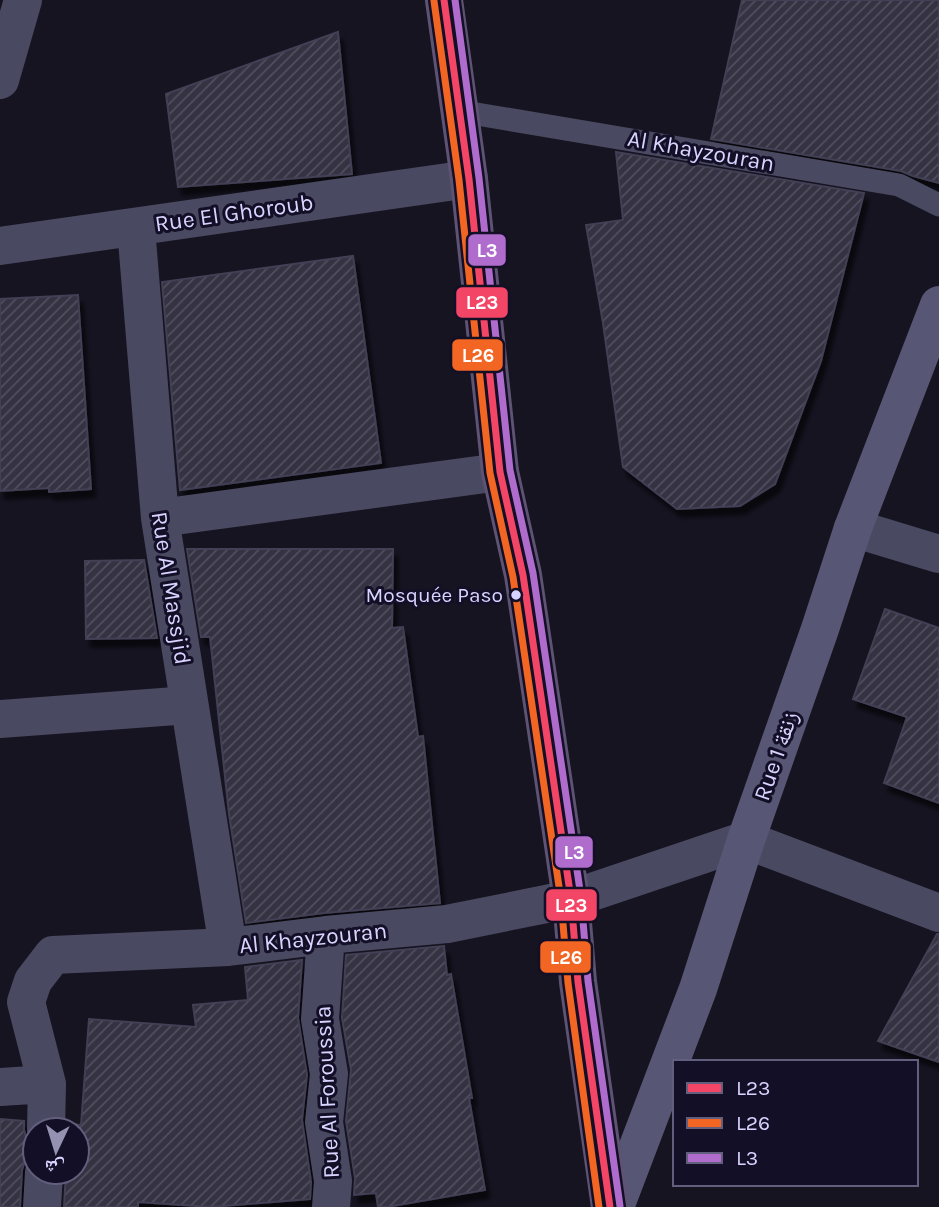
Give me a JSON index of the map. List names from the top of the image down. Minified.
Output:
{"streets":{"street":["Al Khayzouran","Rue El Ghoroub","Rue Al Massjid","Rue 1 زنقة","Rue Al Foroussia"]},"crossings":[["Al Khayzouran","Rue Al Massjid"],["Al Khayzouran","Rue 1 زنقة"],["Al Khayzouran","Rue Al Foroussia"],["Rue El Ghoroub","Rue Al Massjid"]],"places":["Mosquée Paso"],"lines":["transit line L23","transit line L3","transit line L26"],"legend":["L23","L26","L3"],"north":"bottom"}
